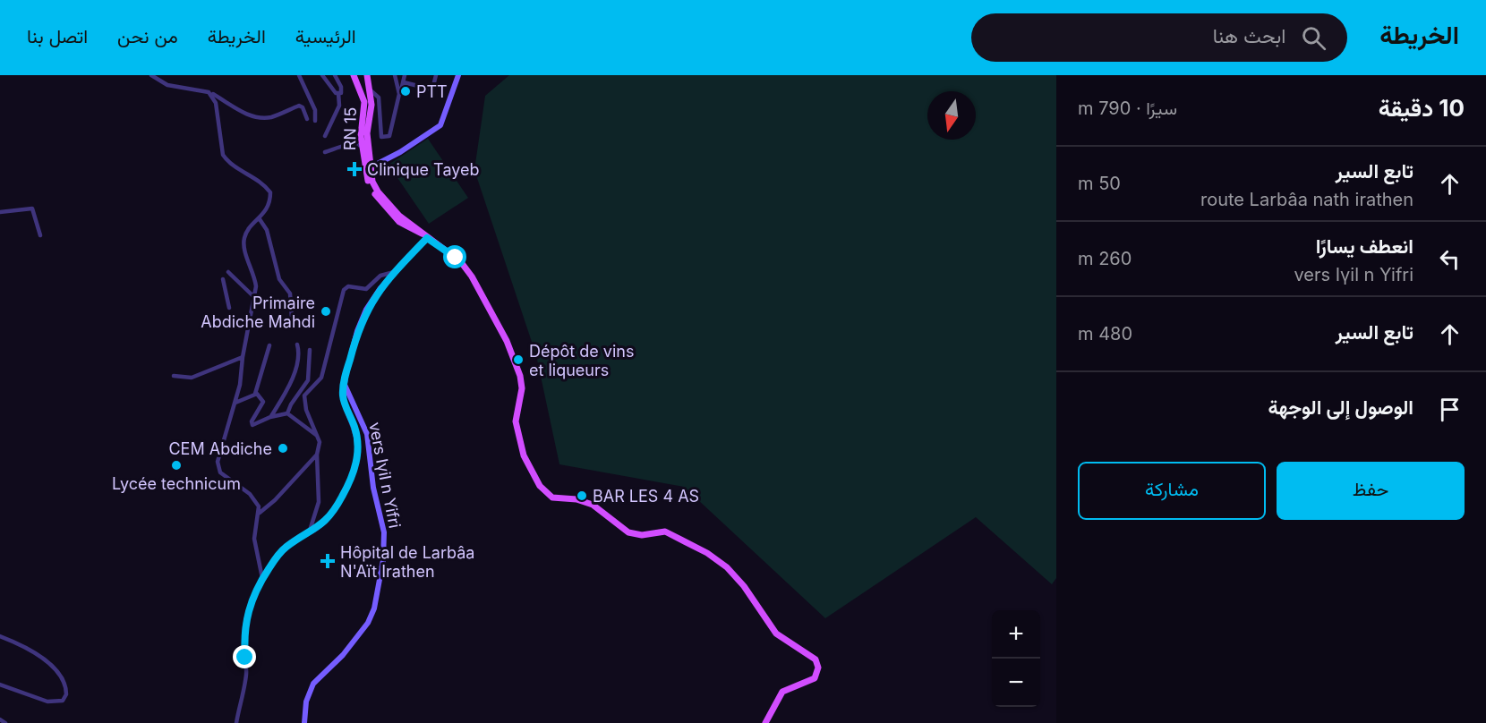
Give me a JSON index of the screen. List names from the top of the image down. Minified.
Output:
{"streets":{"main road":["RN 15","vers Iγil n Yifri"]},"places":{"other":["PTT","Primaire Abdiche Mahdi","Dépôt de vins et liqueurs","CEM Abdiche","Lycée technicum","BAR LES 4 AS"],"health":["Clinique Tayeb","Hôpital de Larbâa N'Aït Irathen"]},"north":"bottom","page":{"header":"الخريطة","search":"ابحث هنا","nav":["الرئيسية","الخريطة","من نحن","اتصل بنا"],"heading":["10 دقيقة","سيرًا · 790 m"],"list":[["تابع السير","route Larbâa nath irathen","50 m"],["انعطف يسارًا","vers Iγil n Yifri","260 m"],["تابع السير","480 m"],"الوصول إلى الوجهة"],"buttons":["حفظ","مشاركة"],"map_buttons":["+","−"]}}
